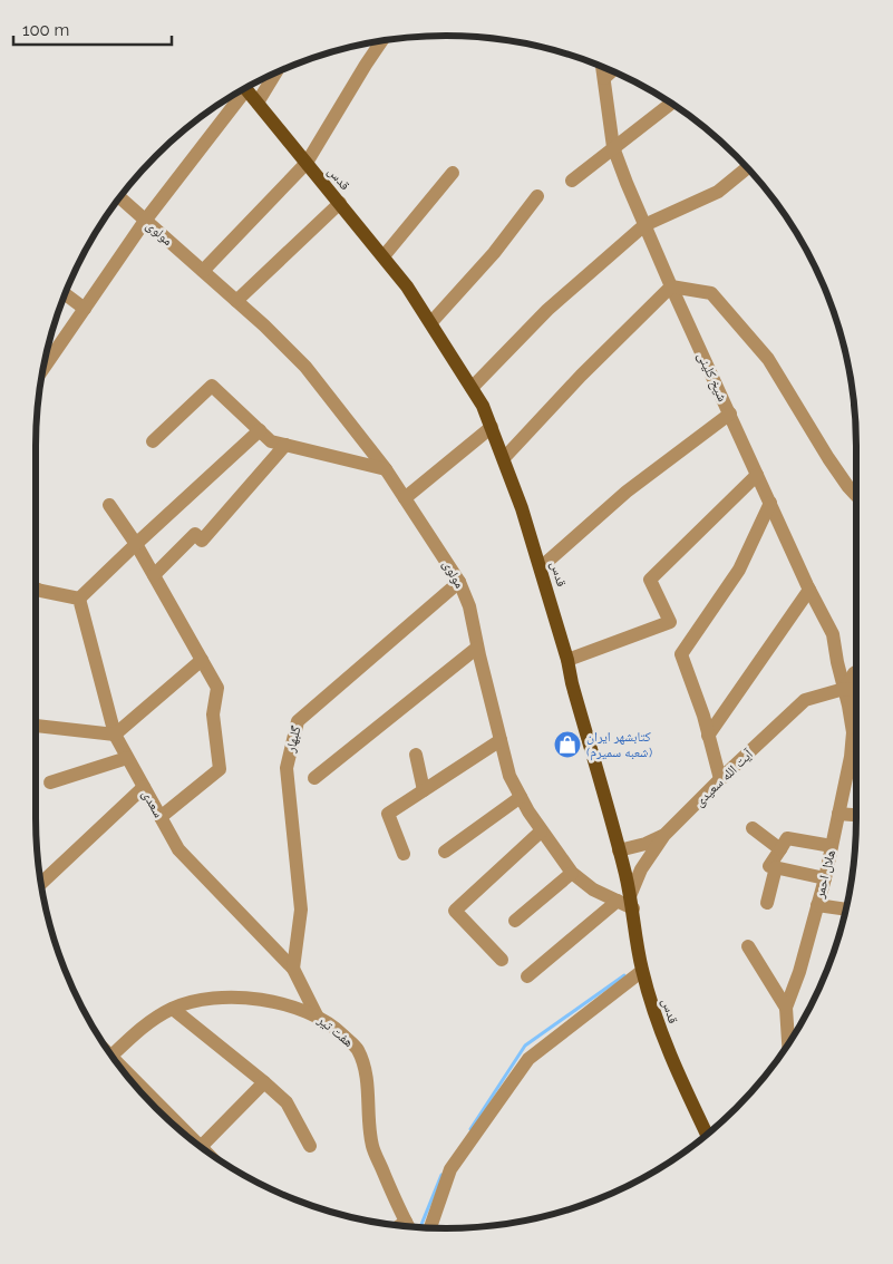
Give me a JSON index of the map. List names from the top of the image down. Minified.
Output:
{"streets":{"main road":["قدس"],"street":["مولوی","شیخ کلینی","گلبهار","آیت الله سعیدی","سعدی","هلال احمر","هفت تیر"]},"crossings":[["قدس","مولوی"],["قدس","آیت الله سعیدی"],["مولوی","گلبهار"],["مولوی","آیت الله سعیدی"],["شیخ کلینی","آیت الله سعیدی"],["شیخ کلینی","هلال احمر"],["گلبهار","سعدی"],["آیت الله سعیدی","هلال احمر"],["سعدی","هفت تیر"]],"places":{"shop":["کتابشهر ایران (شعبه سمیرم)"]},"scale_bar":"100 m"}
